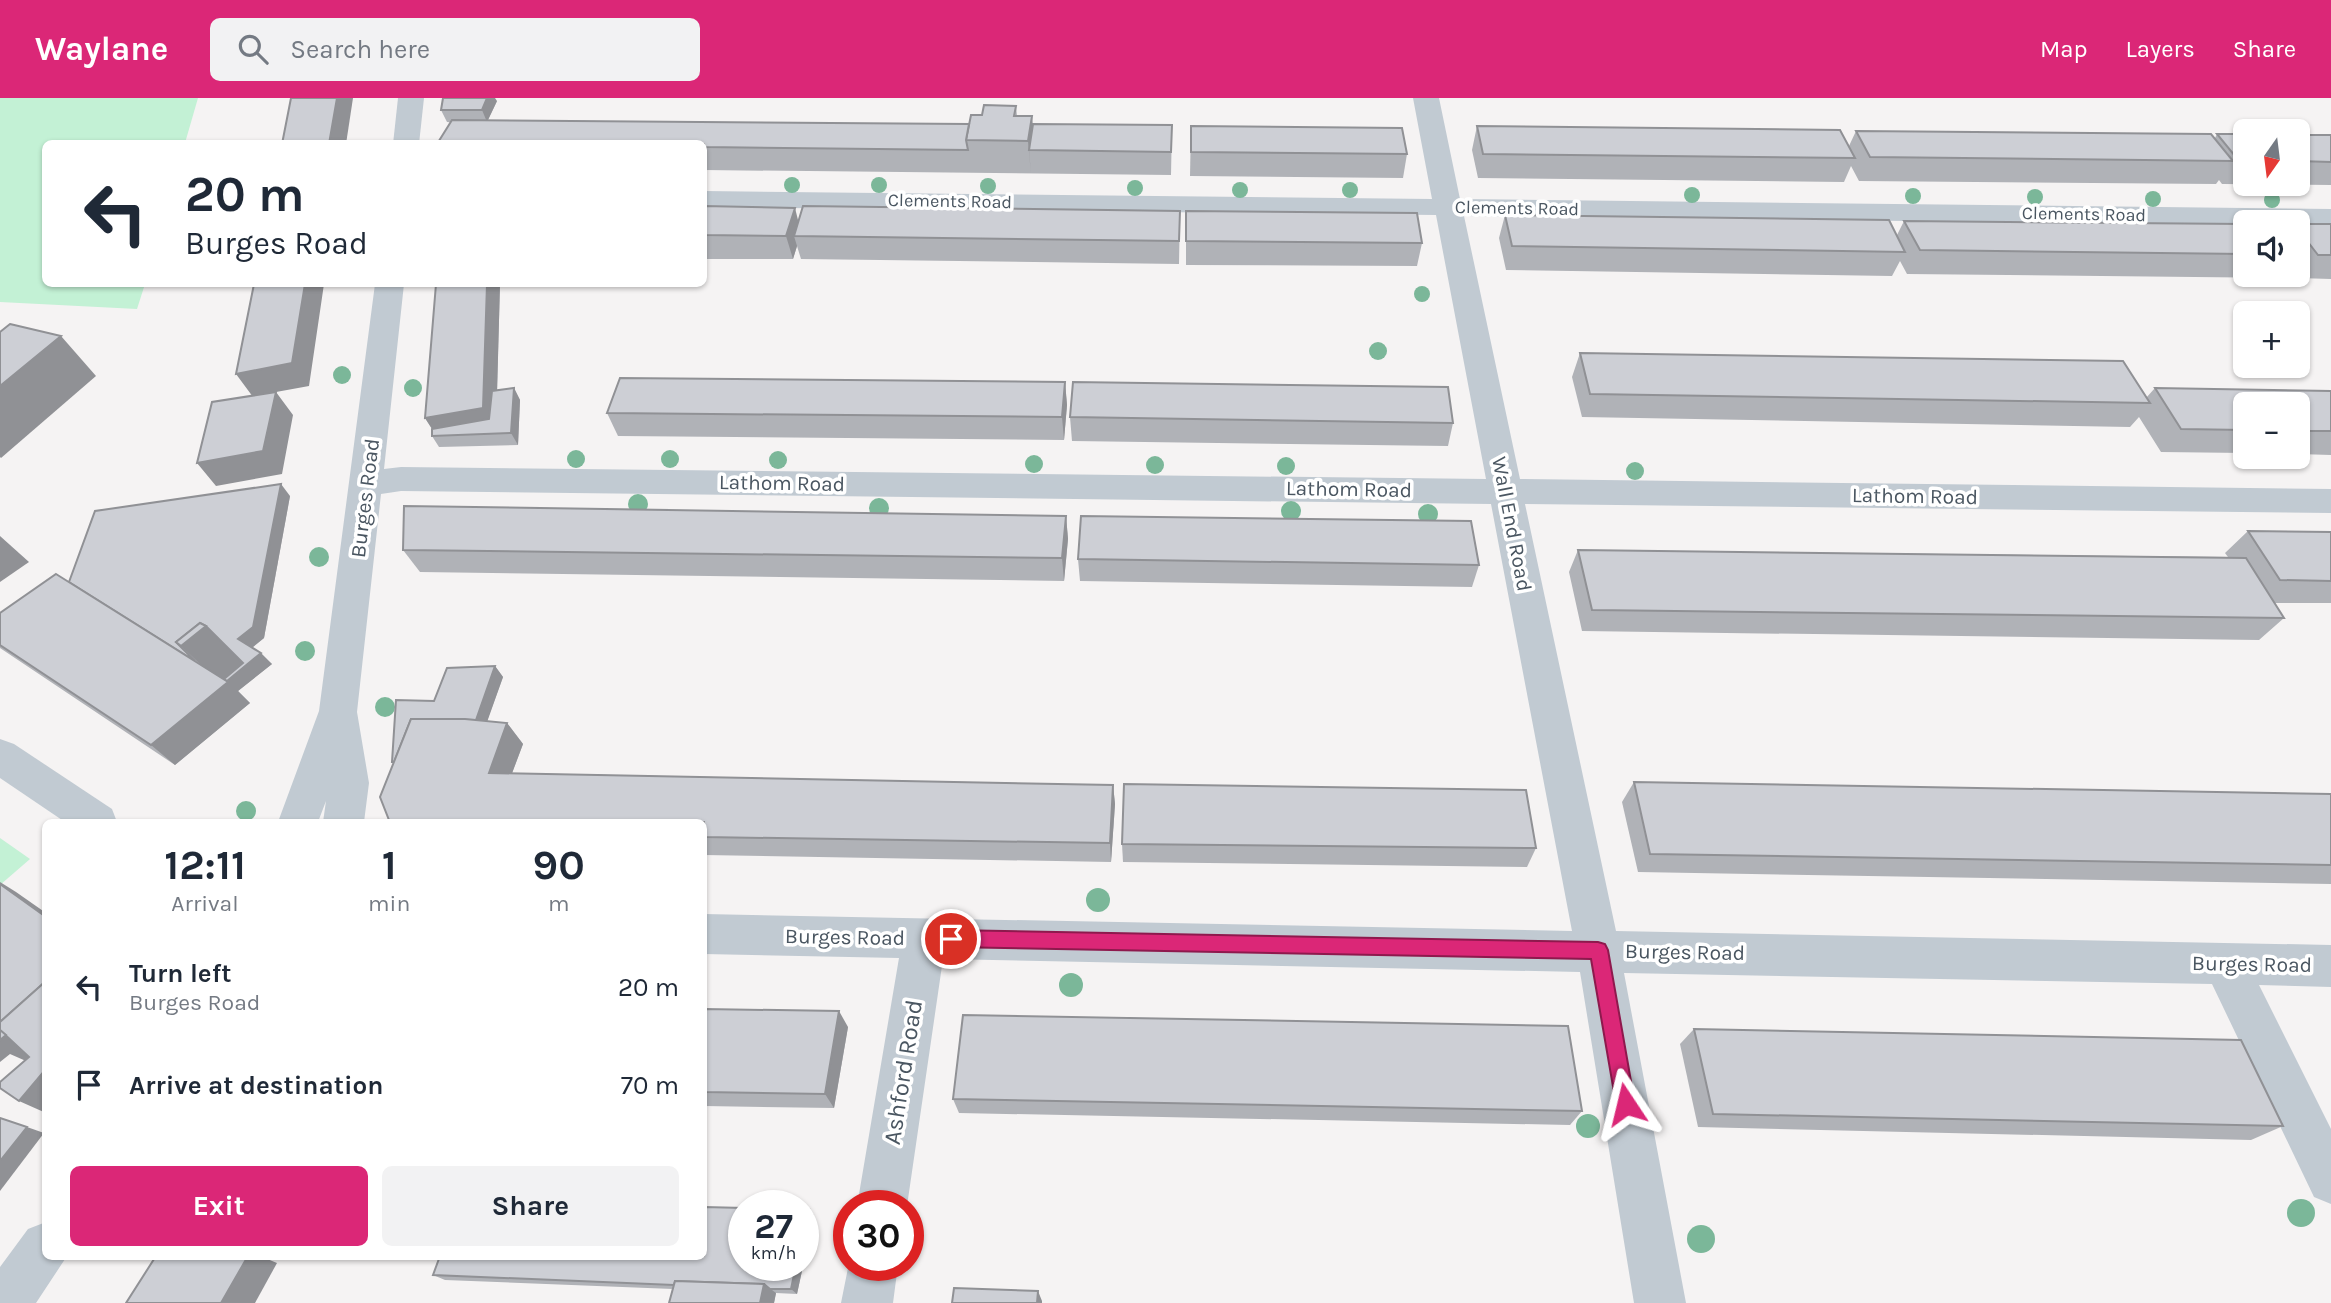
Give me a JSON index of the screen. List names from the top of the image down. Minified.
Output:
{"streets":{"street":["Clements Road","Lathom Road","Burges Road","Wall End Road","Ashford Road"]},"crossings":[["Clements Road","Wall End Road"],["Lathom Road","Burges Road"],["Lathom Road","Wall End Road"],["Burges Road","Wall End Road"],["Burges Road","Ashford Road"]],"north":"bottom","page":{"header":"Waylane","search":"Search here","nav":["Map","Layers","Share"],"map_buttons":["+","−"],"turn":["20 m","Burges Road"],"eta":["12:11","Arrival","1","min","90","m"],"list":[{"name":"Turn left","note":"Burges Road","value":"20 m"},{"name":"Arrive at destination","value":"70 m"}],"buttons":["Exit","Share"],"speed":"27 km/h","limit":"30"}}
